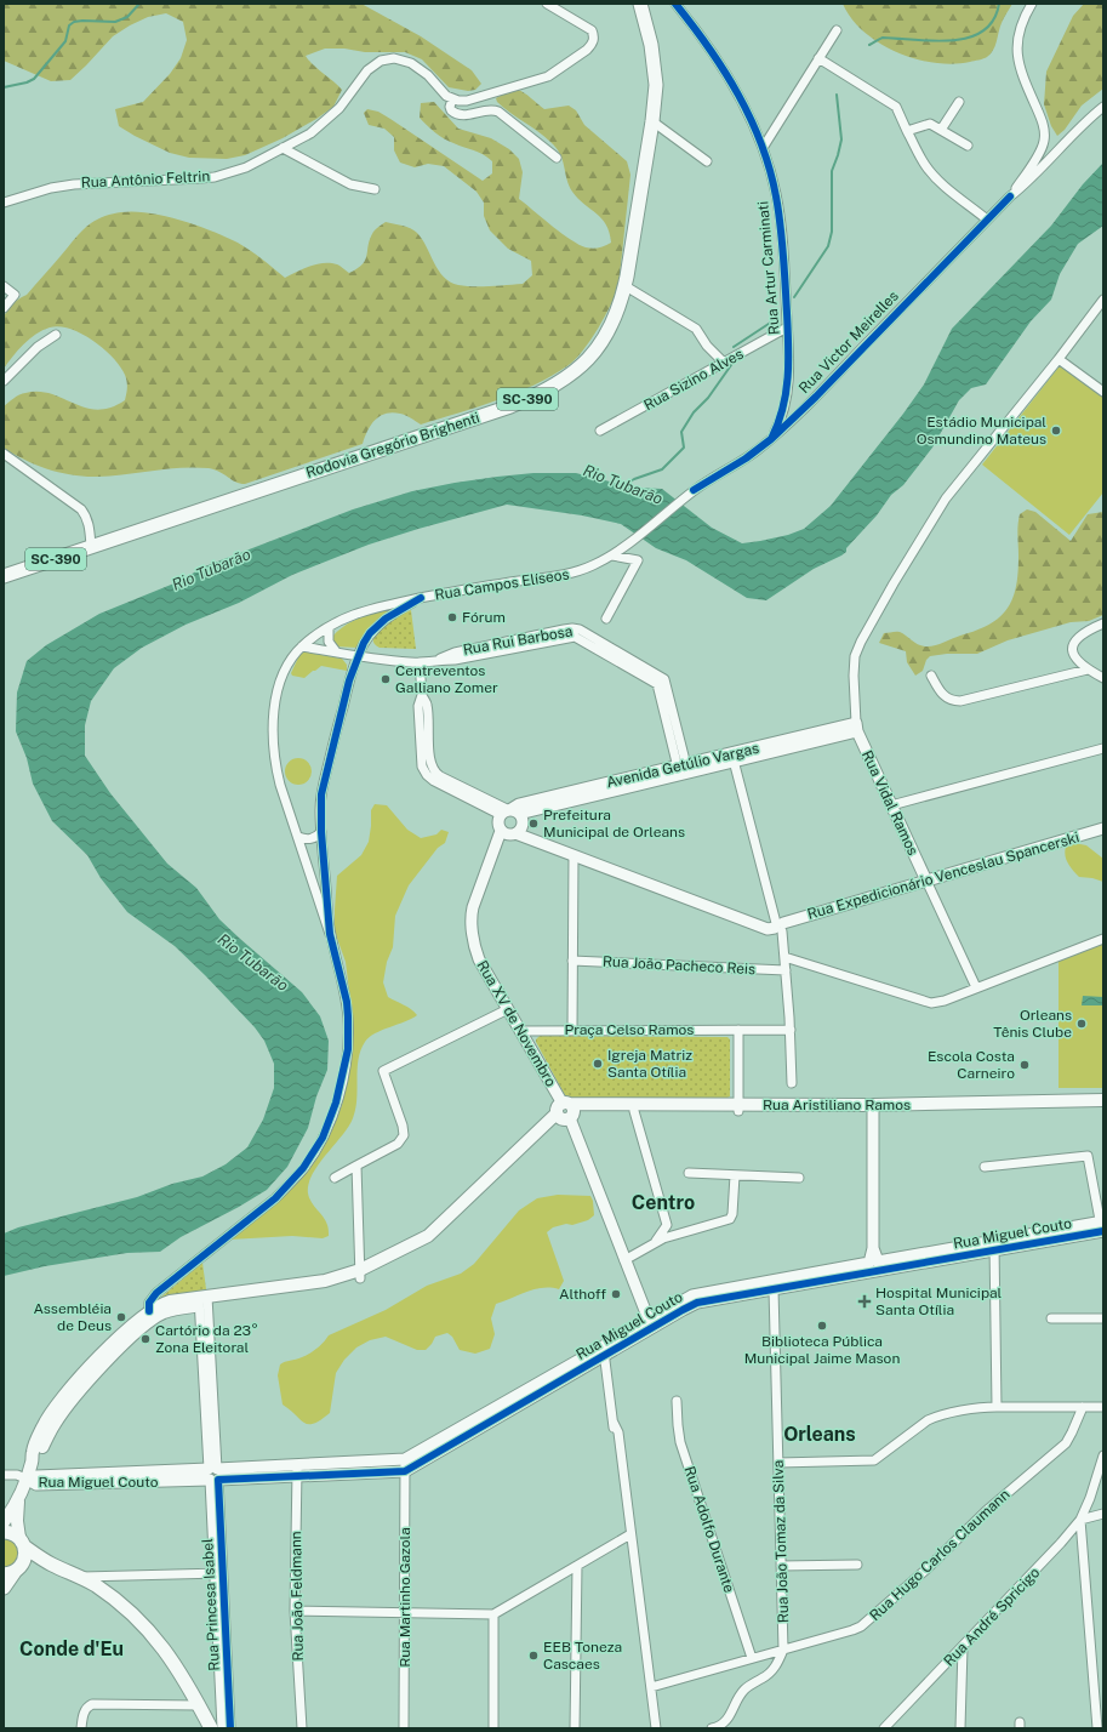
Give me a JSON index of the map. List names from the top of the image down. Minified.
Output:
{"streets":{"main road":["SC-390","Rodovia Gregório Brighenti","Rua Aristiliano Ramos"],"street":["Rua Antônio Feltrin","Rua Artur Carminati","Rua Victor Meirelles","Rua Sizino Alves","Rua Campos Elíseos","Rua Rui Barbosa","Avenida Getúlio Vargas","Rua Vidal Ramos","Rua Expedicionário Venceslau Spancerski","Rua João Pacheco Reis","Rua XV de Novembro","Praça Celso Ramos","Rua Miguel Couto","Rua Adolfo Durante","Rua João Tomaz da Silva","Rua Hugo Carlos Claumann","Rua João Feldmann","Rua Martinho Gazola","Rua Princesa Isabel","Rua André Spricigo"]},"crossings":[["Rua Artur Carminati","Rua Victor Meirelles"],["Rua Artur Carminati","Rua Sizino Alves"],["Rua Victor Meirelles","Rua Campos Elíseos"],["Rua Campos Elíseos","Rua Rui Barbosa"],["Rua Rui Barbosa","Avenida Getúlio Vargas"],["Avenida Getúlio Vargas","Rua Vidal Ramos"],["Avenida Getúlio Vargas","Rua Expedicionário Venceslau Spancerski"],["Avenida Getúlio Vargas","Rua XV de Novembro"],["Rua Vidal Ramos","Rua Expedicionário Venceslau Spancerski"],["Rua Expedicionário Venceslau Spancerski","Rua XV de Novembro"],["Rua XV de Novembro","Praça Celso Ramos"],["Rua XV de Novembro","Rua Aristiliano Ramos"],["Rua XV de Novembro","Rua Miguel Couto"],["Rua Miguel Couto","Rua João Tomaz da Silva"],["Rua Miguel Couto","Rua João Feldmann"],["Rua Miguel Couto","Rua Martinho Gazola"],["Rua Miguel Couto","Rua Princesa Isabel"],["Rua Adolfo Durante","Rua Hugo Carlos Claumann"],["Rua João Tomaz da Silva","Rua Hugo Carlos Claumann"]],"districts":["Centro","Orleans","Conde d'Eu"],"water":["Rio Tubarão"],"places":{"other":["Estádio Municipal Osmundino Mateus","Fórum","Centreventos Galliano Zomer","Prefeitura Municipal de Orleans","Orleans Tênis Clube","Igreja Matriz Santa Otília","Escola Costa Carneiro","Althoff","Assembléia de Deus","Biblioteca Pública Municipal Jaime Mason","Cartório da 23° Zona Eleitoral","EEB Toneza Cascaes"],"health":["Hospital Municipal Santa Otília"]}}
